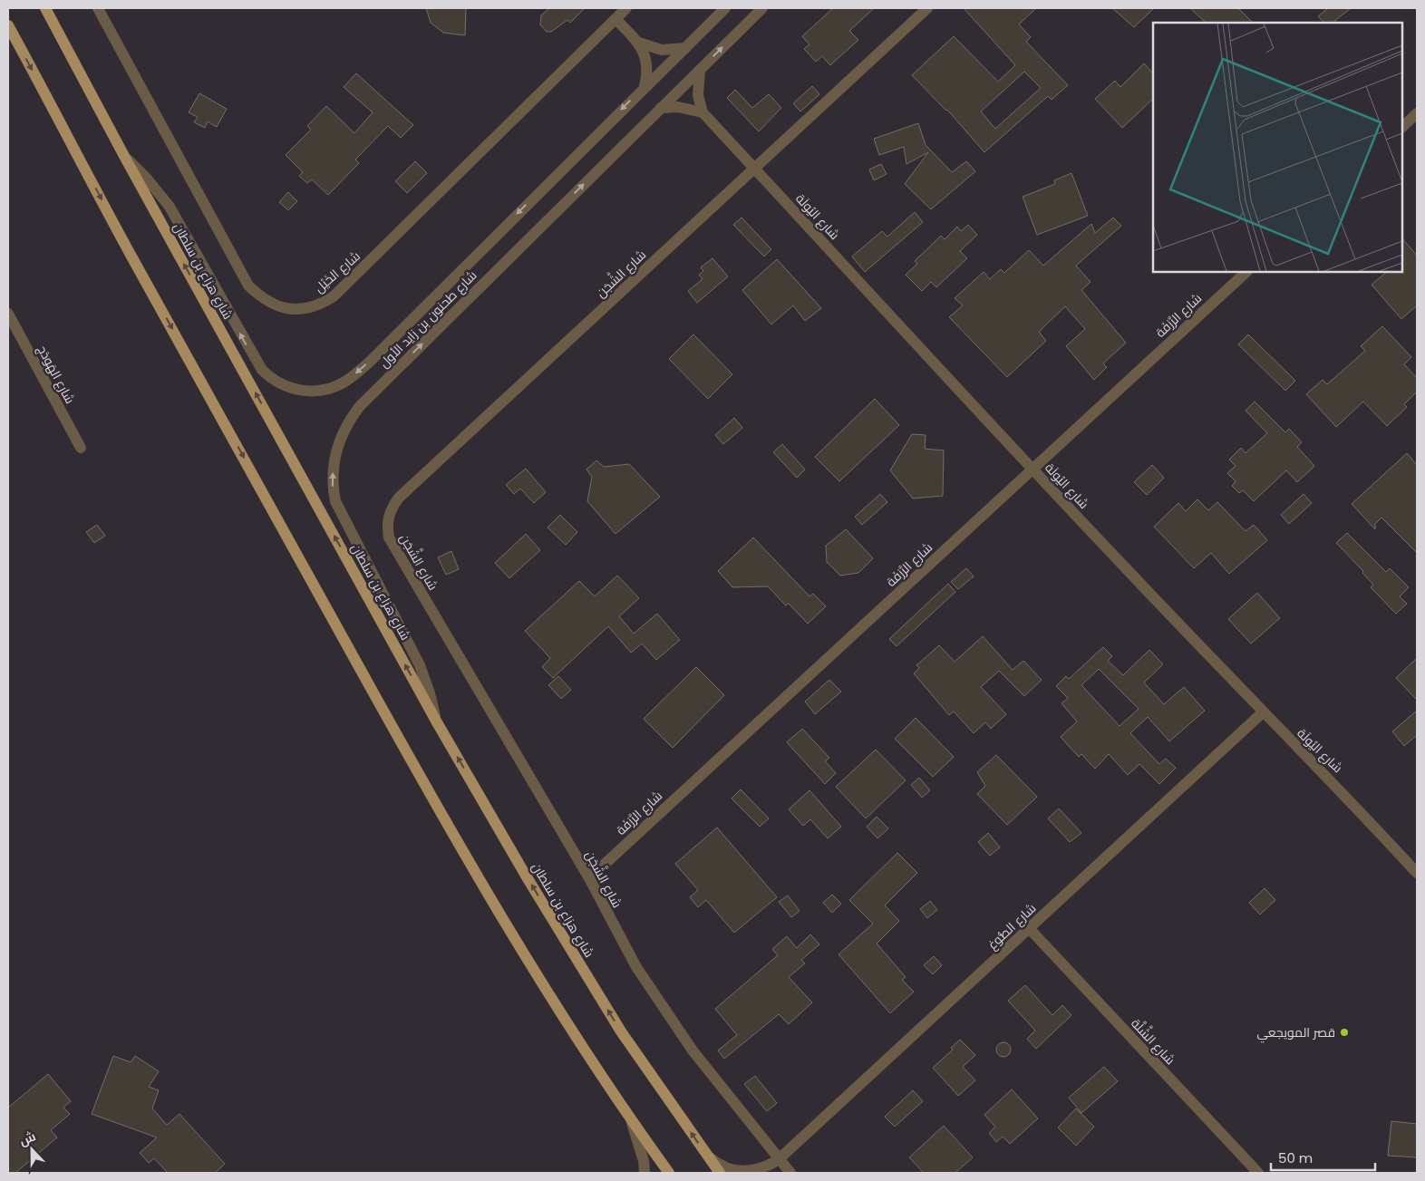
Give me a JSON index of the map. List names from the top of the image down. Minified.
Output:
{"streets":{"main road":["شارع هزاع بن سلطان"],"street":["شارع اليُولَة","شارع الخَيْل","شارع الشَّجَن","شارع الرَّزفَة","شارع طحنون بن زايد الأول","شارع الهَودَج","شارع الصُّوغ","شارع الشَّلَّة"]},"crossings":[["شارع اليُولَة","شارع الشَّجَن"],["شارع اليُولَة","شارع الرَّزفَة"],["شارع اليُولَة","شارع الصُّوغ"],["شارع هزاع بن سلطان","شارع طحنون بن زايد الأول"],["شارع هزاع بن سلطان","شارع الصُّوغ"],["شارع الشَّجَن","شارع الرَّزفَة"],["شارع الشَّجَن","شارع الصُّوغ"],["شارع الصُّوغ","شارع الشَّلَّة"]],"places":["قصر المويجعي"],"scale_bar":"50 m","north":"top"}
